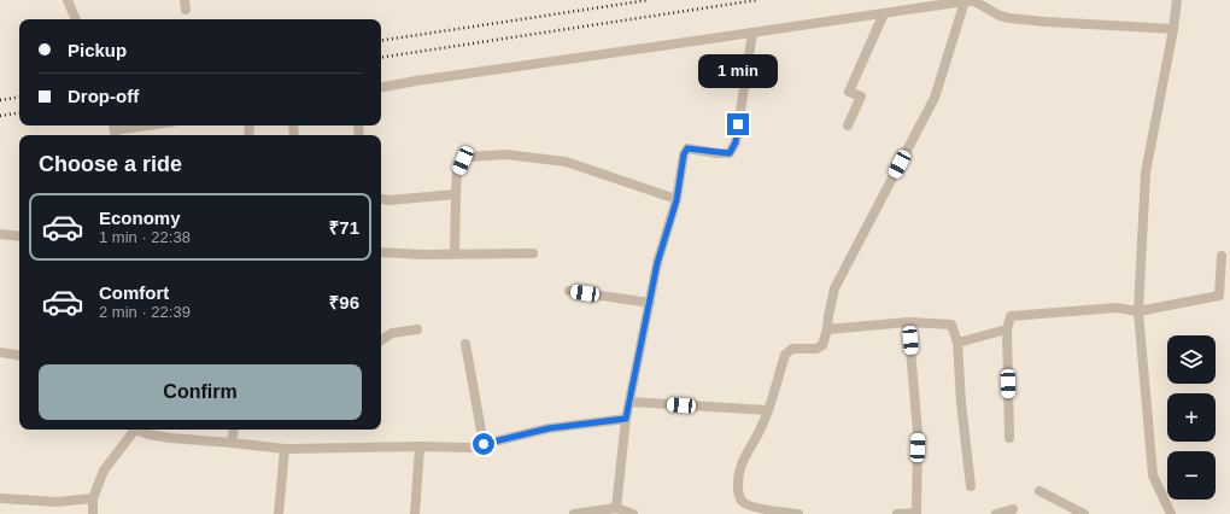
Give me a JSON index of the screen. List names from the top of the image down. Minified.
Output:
{"page":{"banner":["Pickup","Drop-off"],"bubble":"1 min","heading":"Choose a ride","list":[{"name":"Economy","note":"1 min · 22:38","value":"₹71"},{"name":"Comfort","note":"2 min · 22:39","value":"₹96"}],"map_buttons":["+","−"],"buttons":"Confirm"}}
